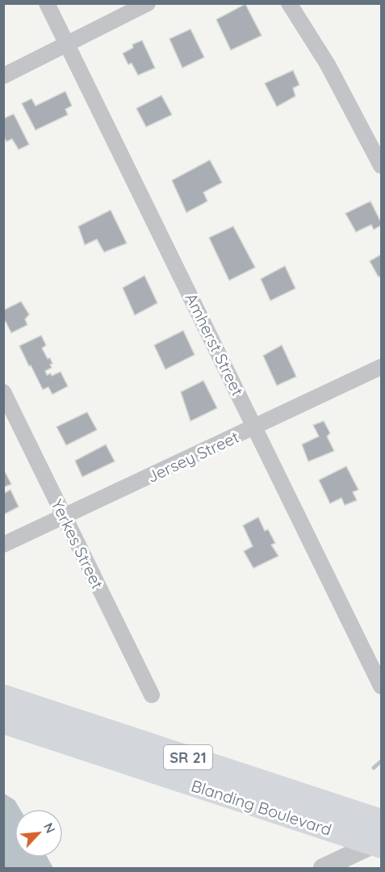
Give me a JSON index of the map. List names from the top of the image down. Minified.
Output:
{"streets":{"main road":["SR 21","Blanding Boulevard"],"street":["Amherst Street","Jersey Street","Yerkes Street"]},"crossings":[["Amherst Street","Jersey Street"],["Jersey Street","Yerkes Street"]],"north":"top right"}
